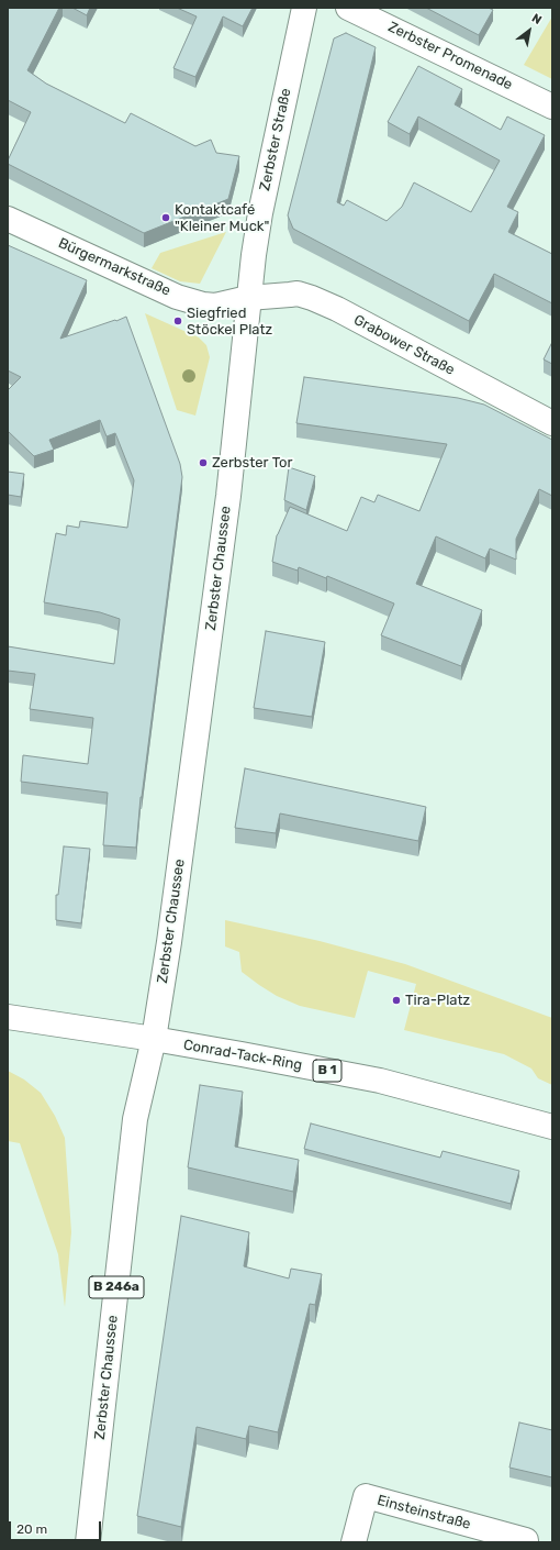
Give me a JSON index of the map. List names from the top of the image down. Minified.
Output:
{"streets":{"street":["Zerbster Promenade","Zerbster Straße","Bürgermarkstraße","Grabower Straße","Zerbster Chaussee","Conrad-Tack-Ring","B 1","B 246a","Einsteinstraße"]},"crossings":[["Zerbster Straße","Bürgermarkstraße"],["Zerbster Straße","Grabower Straße"],["Zerbster Straße","Zerbster Chaussee"],["Bürgermarkstraße","Grabower Straße"],["Bürgermarkstraße","Zerbster Chaussee"],["Grabower Straße","Zerbster Chaussee"],["Zerbster Chaussee","Conrad-Tack-Ring"]],"places":["Kontaktcafé \"Kleiner Muck\"","Siegfried Stöckel Platz","Zerbster Tor","Tira-Platz"],"scale_bar":"20 m","north":"top right"}
